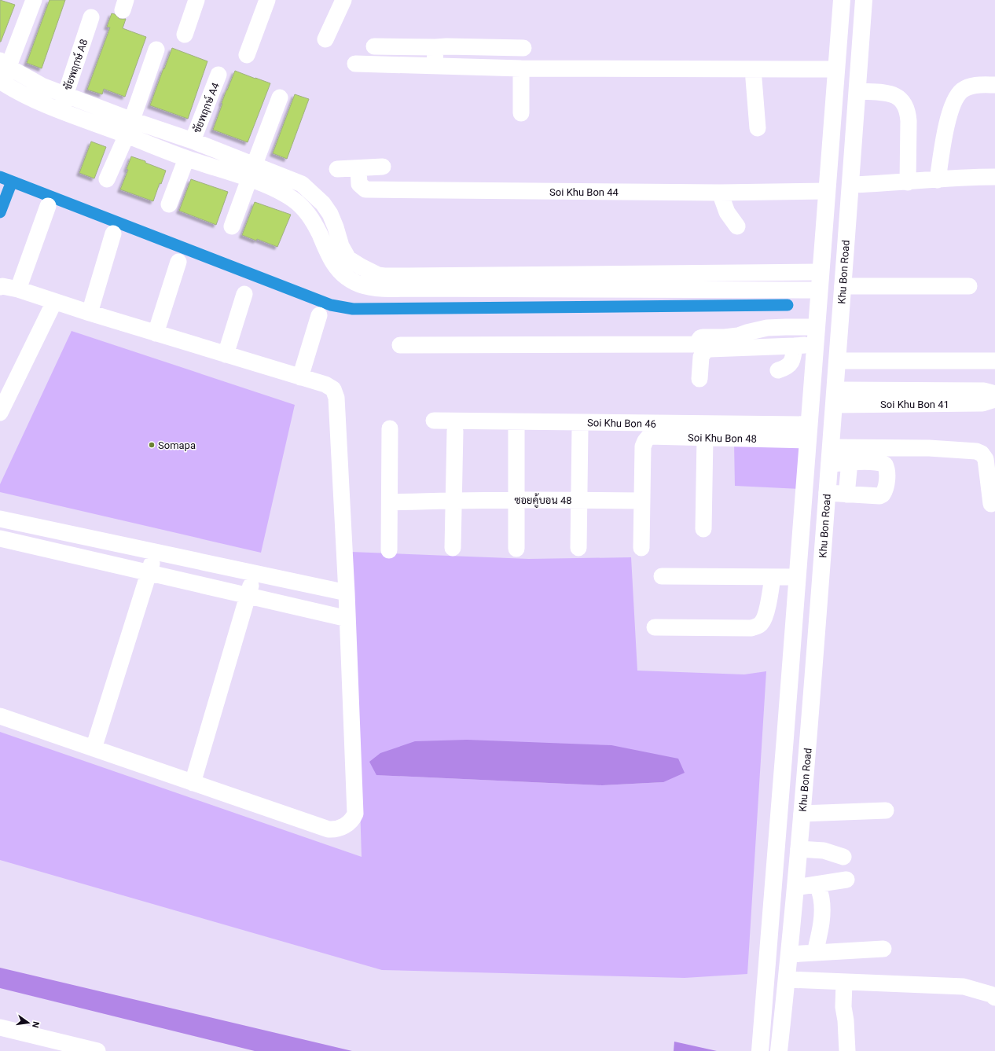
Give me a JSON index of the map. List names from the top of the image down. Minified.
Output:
{"streets":{"main road":["Khu Bon Road"],"street":["ชัยพฤกษ์ A8","ชัยพฤกษ์ A4","Soi Khu Bon 44","Soi Khu Bon 41","Soi Khu Bon 46","Soi Khu Bon 48","ซอยคู้บอน 48"]},"crossings":[["Khu Bon Road","Soi Khu Bon 41"],["Soi Khu Bon 46","Soi Khu Bon 48"],["Soi Khu Bon 48","ซอยคู้บอน 48"]],"places":["Somapa"],"north":"right"}
